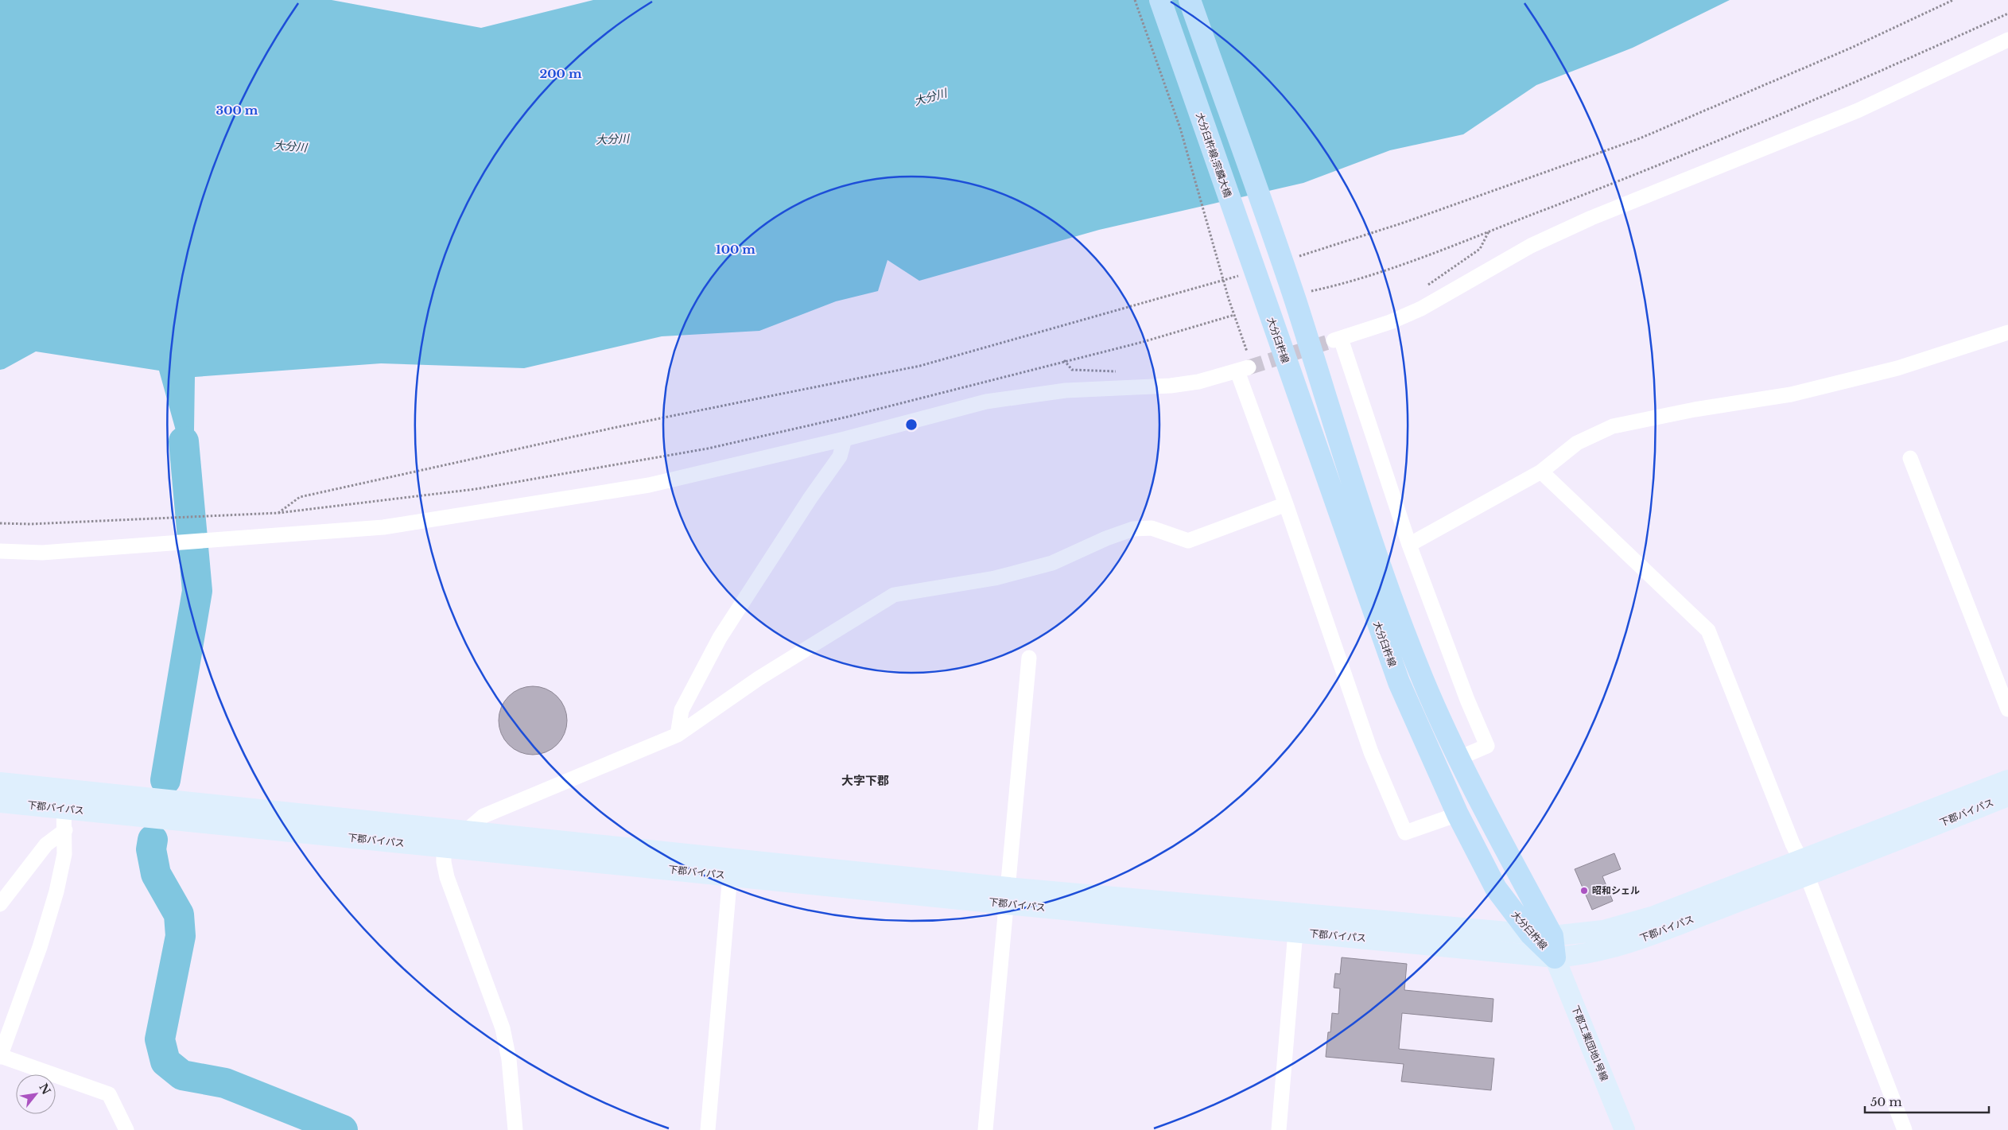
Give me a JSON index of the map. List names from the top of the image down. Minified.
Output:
{"streets":{"main road":["大分臼杵線;宗麟大橋","大分臼杵線"],"street":["下郡バイパス","下郡工業団地1号線"]},"crossings":[["大分臼杵線;宗麟大橋","大分臼杵線"],["大分臼杵線","下郡バイパス"],["大分臼杵線","下郡工業団地1号線"],["下郡バイパス","下郡工業団地1号線"]],"districts":["大字下郡"],"water":["大分川"],"places":["昭和シェル"],"scale_bar":"50 m","north":"top right","rings":["200 m","300 m","100 m"]}
